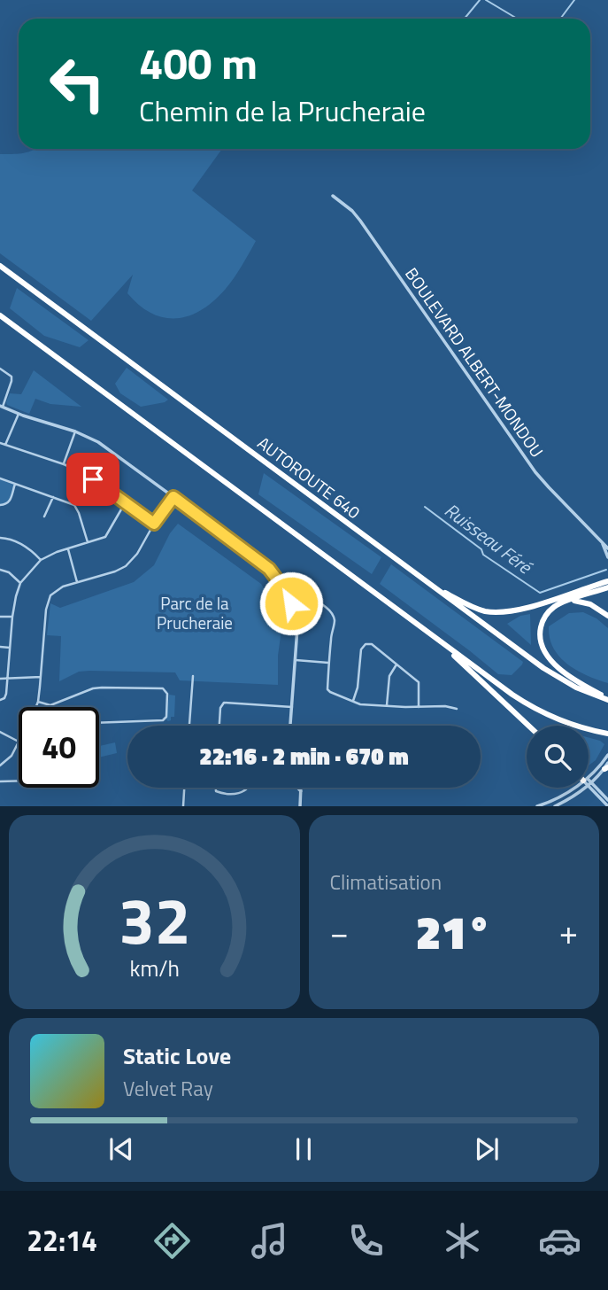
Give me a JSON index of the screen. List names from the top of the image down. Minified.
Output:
{"streets":{"highway":["AUTOROUTE 640"],"street":["BOULEVARD ALBERT-MONDOU"]},"water":["Ruisseau Féré"],"parks":["Parc de la Prucheraie"],"page":{"turn":["400 m","Chemin de la Prucheraie"],"limit":"40","trip":"22:16 · 2 min · 670 m","tile":"Climatisation","heat":["−","21°","+"],"song":["Static Love","Velvet Ray"],"tabs":"22:14","gauge":["32","km/h"]}}
